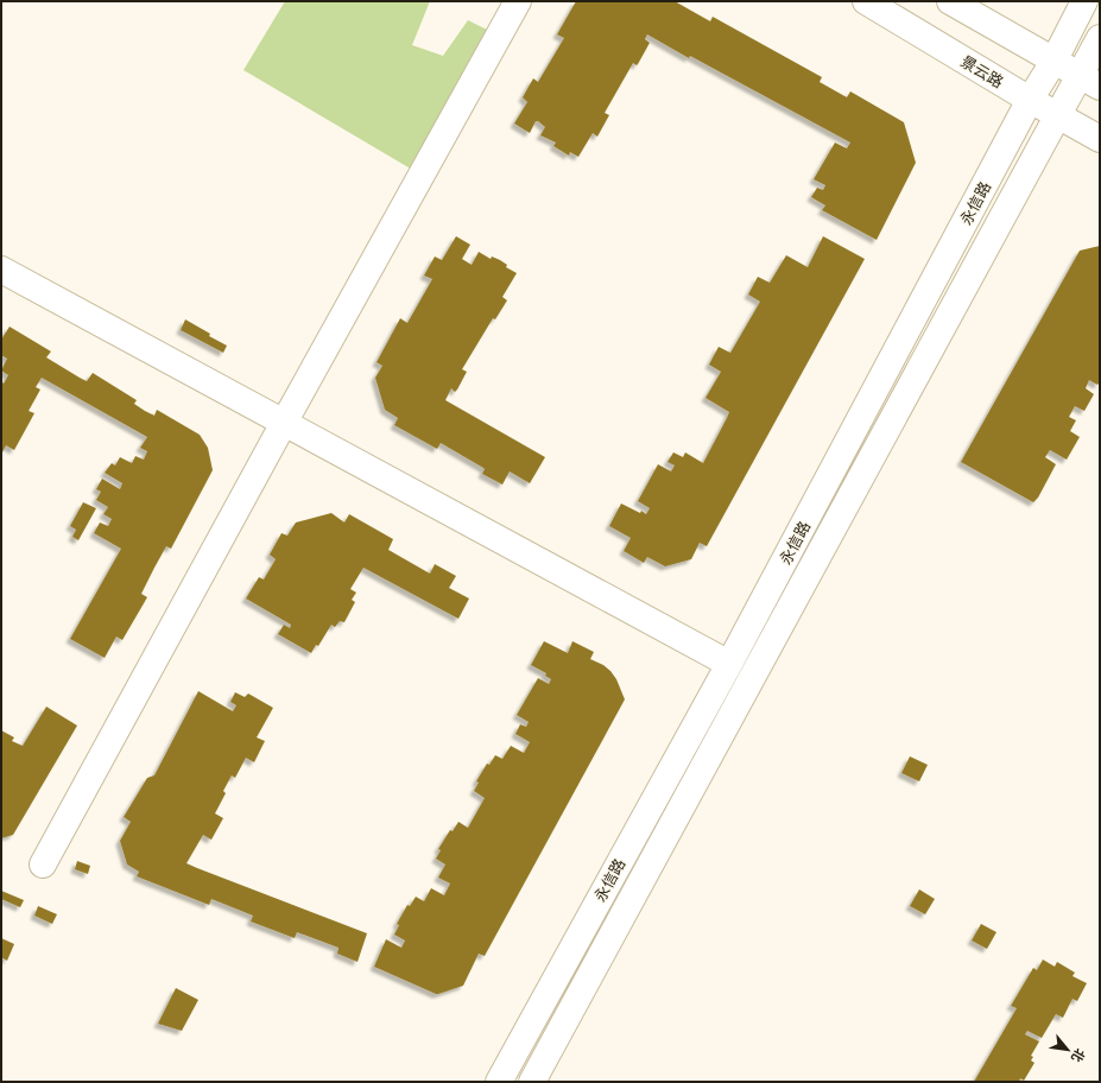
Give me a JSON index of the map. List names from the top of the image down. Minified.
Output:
{"streets":{"street":["景云路","永信路"]},"crossings":[["景云路","永信路"]],"north":"bottom right"}
